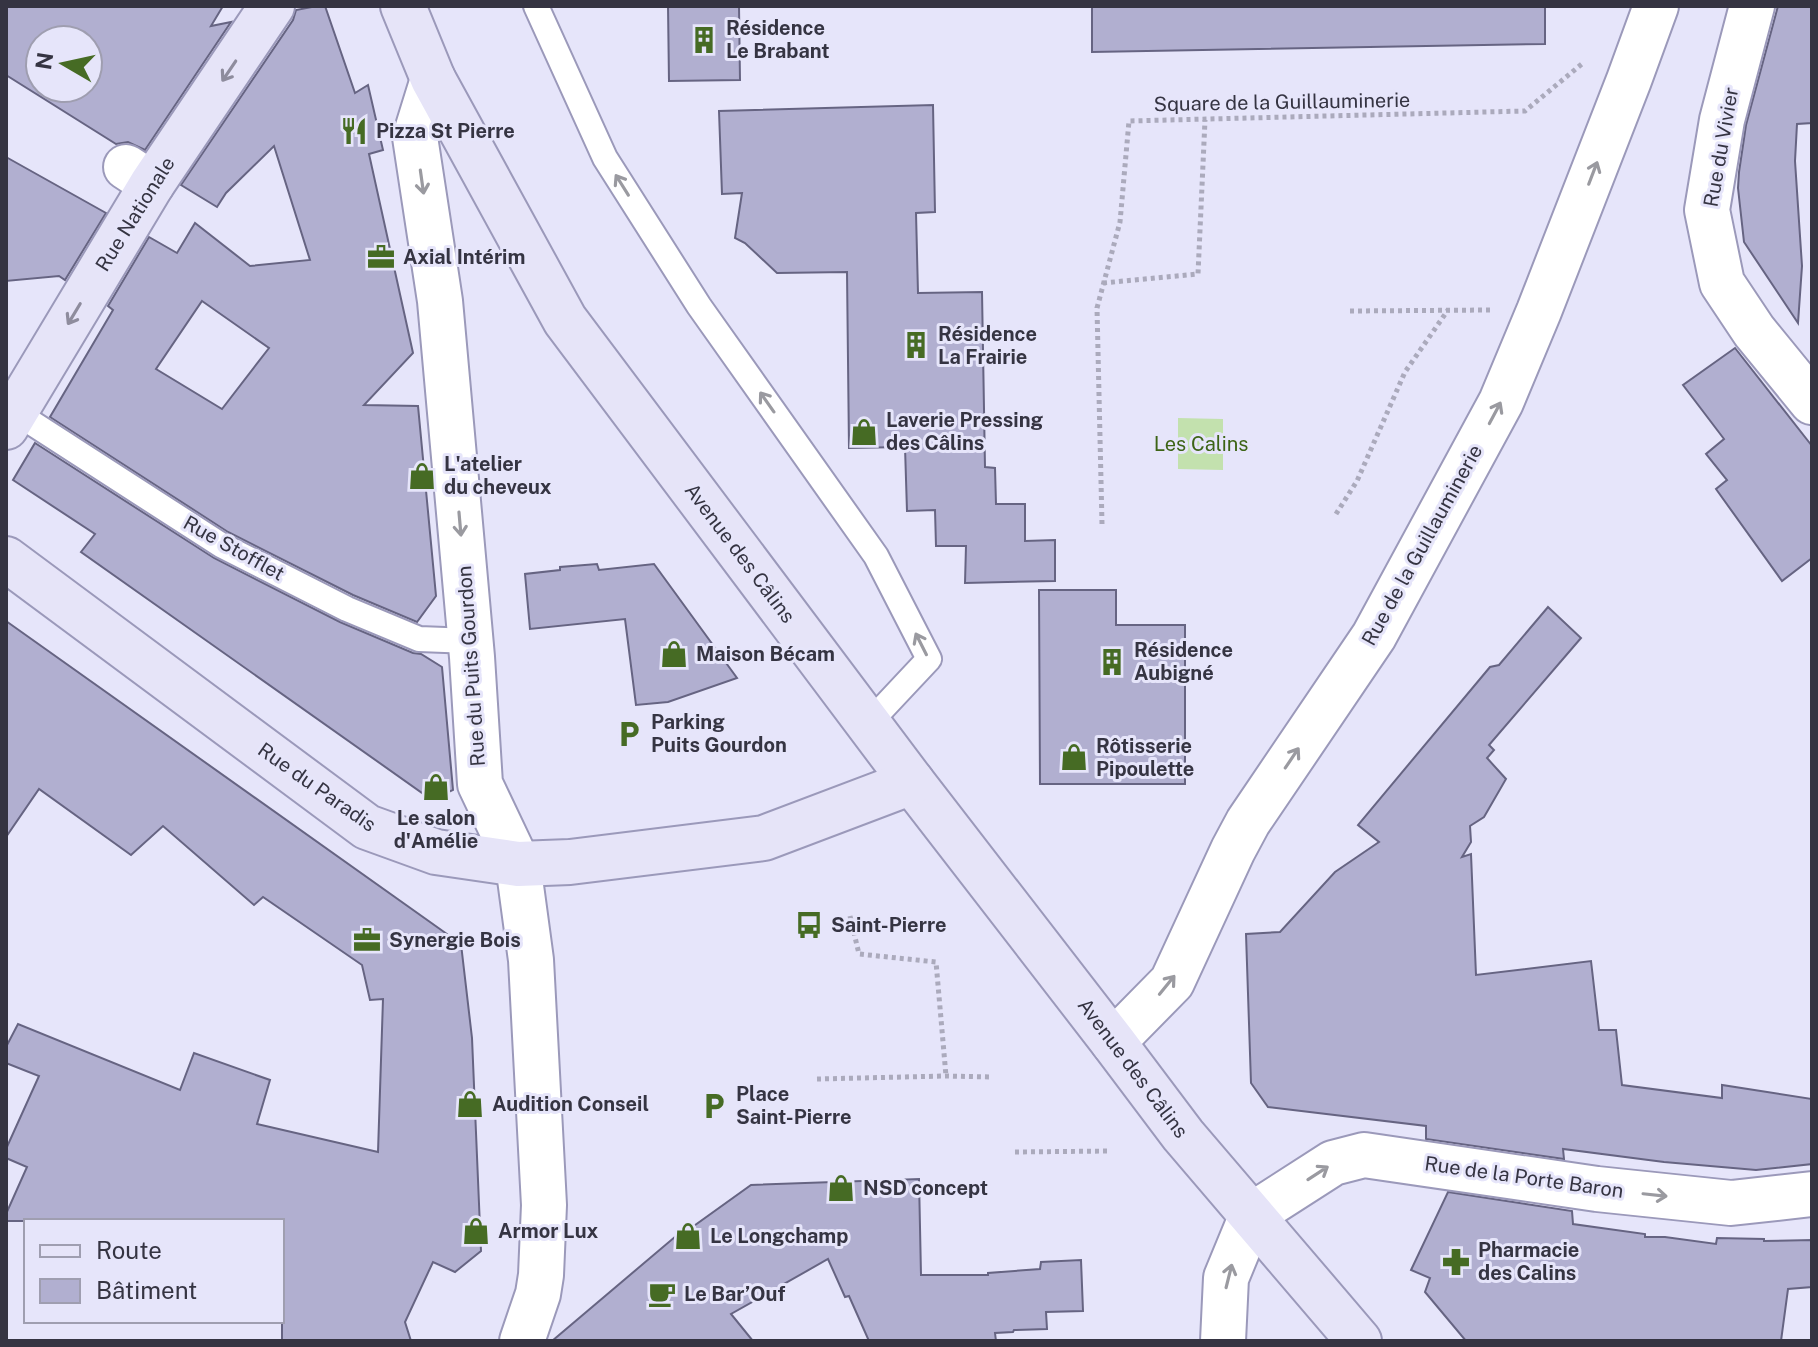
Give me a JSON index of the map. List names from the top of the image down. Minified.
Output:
{"streets":{"main road":["Rue Nationale","Avenue des Câlins","Rue du Paradis"],"street":["Rue du Vivier","Rue de la Guillauminerie","Rue du Puits Gourdon","Rue de la Porte Baron"],"lane":["Rue Stofflet"],"path":["Square de la Guillauminerie"]},"crossings":[["Square de la Guillauminerie","Rue de la Guillauminerie"],["Rue Nationale","Rue Stofflet"],["Rue de la Guillauminerie","Avenue des Câlins"],["Rue Stofflet","Rue du Puits Gourdon"],["Avenue des Câlins","Rue du Puits Gourdon"],["Avenue des Câlins","Rue du Paradis"],["Avenue des Câlins","Rue de la Porte Baron"],["Rue du Puits Gourdon","Rue du Paradis"]],"one_way":["Rue Nationale","Rue de la Guillauminerie","Rue du Puits Gourdon","Rue de la Porte Baron"],"parks":["Les Calins"],"places":{"building":["Résidence Le Brabant","Résidence La Frairie","Résidence Aubigné"],"restaurant":["Pizza St Pierre"],"office":["Axial Intérim","Synergie Bois"],"shop":["Laverie Pressing des Câlins","L'atelier du cheveux","Maison Bécam","Rôtisserie Pipoulette","Le salon d'Amélie","Audition Conseil","NSD concept","Armor Lux","Le Longchamp"],"parking":["Parking Puits Gourdon","Place Saint-Pierre"],"bus stop":["Saint-Pierre"],"pharmacy":["Pharmacie des Calins"],"cafe":["Le Bar’Ouf"]},"legend":["Route","Bâtiment"],"north":"left"}
